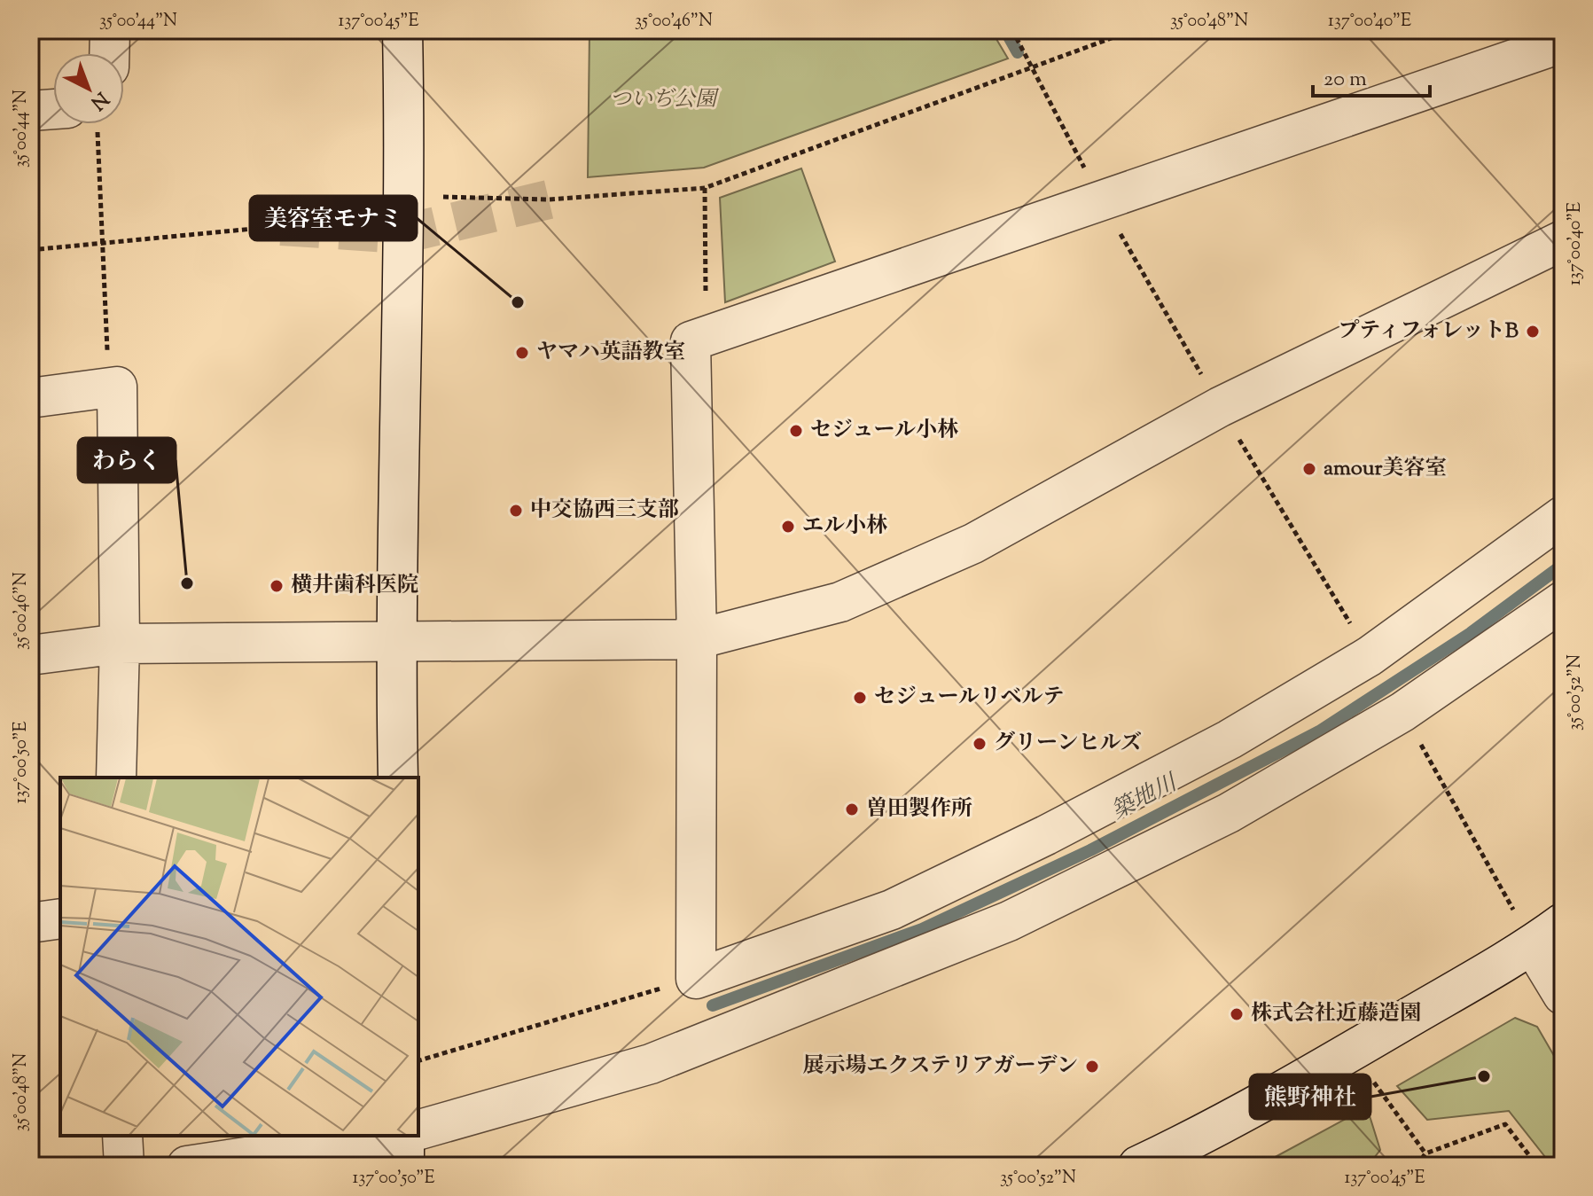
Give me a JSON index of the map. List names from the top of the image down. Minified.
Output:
{"water":["築地川"],"parks":["ついぢ公園"],"places":["美容室モナミ","プティフォレットB","ヤマハ英語教室","セジュール小林","amour美容室","中交協西三支部","エル小林","わらく","横井歯科医院","セジュールリベルテ","グリーンヒルズ","曽田製作所","株式会社近藤造園","展示場エクステリアガーデン","熊野神社"],"scale_bar":"20 m","north":"bottom right","coordinates":["35°00'44\"N","137°00'45\"E","35°00'46\"N","35°00'48\"N","137°00'40\"E","35°00'52\"N","137°00'50\"E"]}
